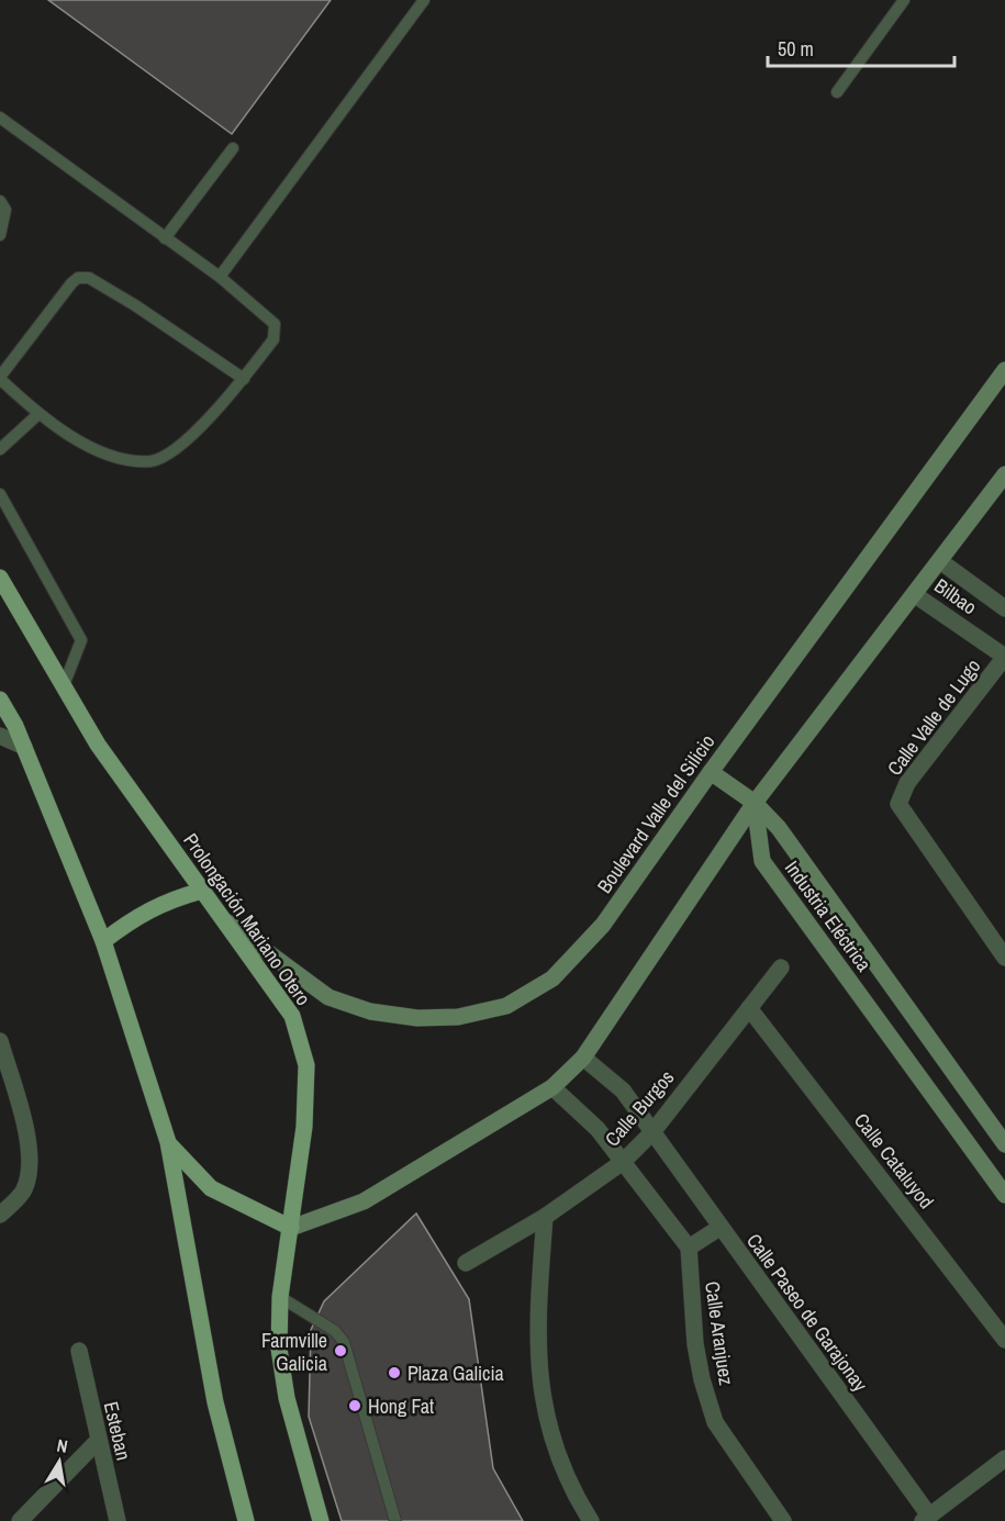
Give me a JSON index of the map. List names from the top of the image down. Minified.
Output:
{"streets":{"main road":["Boulevard Valle del Silicio","Industria Eléctrica","Prolongación Mariano Otero"],"street":["Bilbao","Calle Valle de Lugo","Calle Burgos","Calle Cataluyod","Calle Paseo de Garajonay","Calle Aranjuez","Esteban"]},"crossings":[["Bilbao","Calle Valle de Lugo"],["Boulevard Valle del Silicio","Prolongación Mariano Otero"],["Calle Burgos","Calle Cataluyod"],["Calle Burgos","Calle Paseo de Garajonay"]],"places":["Farmville Galicia","Plaza Galicia","Hong Fat"],"scale_bar":"50 m","north":"top"}
